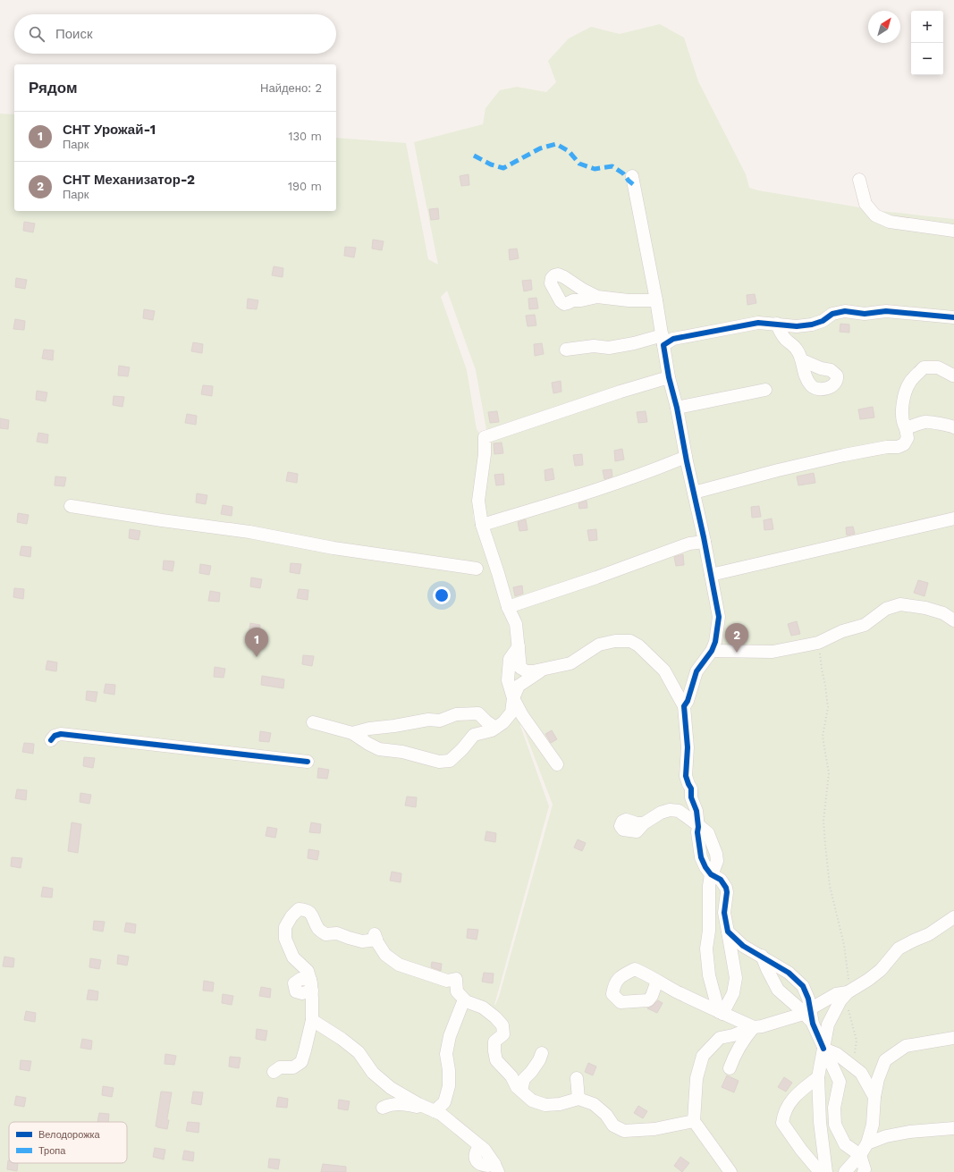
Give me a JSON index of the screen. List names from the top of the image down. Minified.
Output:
{"legend":["Велодорожка","Тропа"],"north":"top right","page":{"map_buttons":["+","−"],"search":"Поиск","heading":["Рядом","Найдено: 2"],"list":[{"mark":"1","name":"СНТ Урожай-1","note":"Парк","value":"130 m"},{"mark":"2","name":"СНТ Механизатор-2","note":"Парк","value":"190 m"}],"pins":["2","1"]}}
